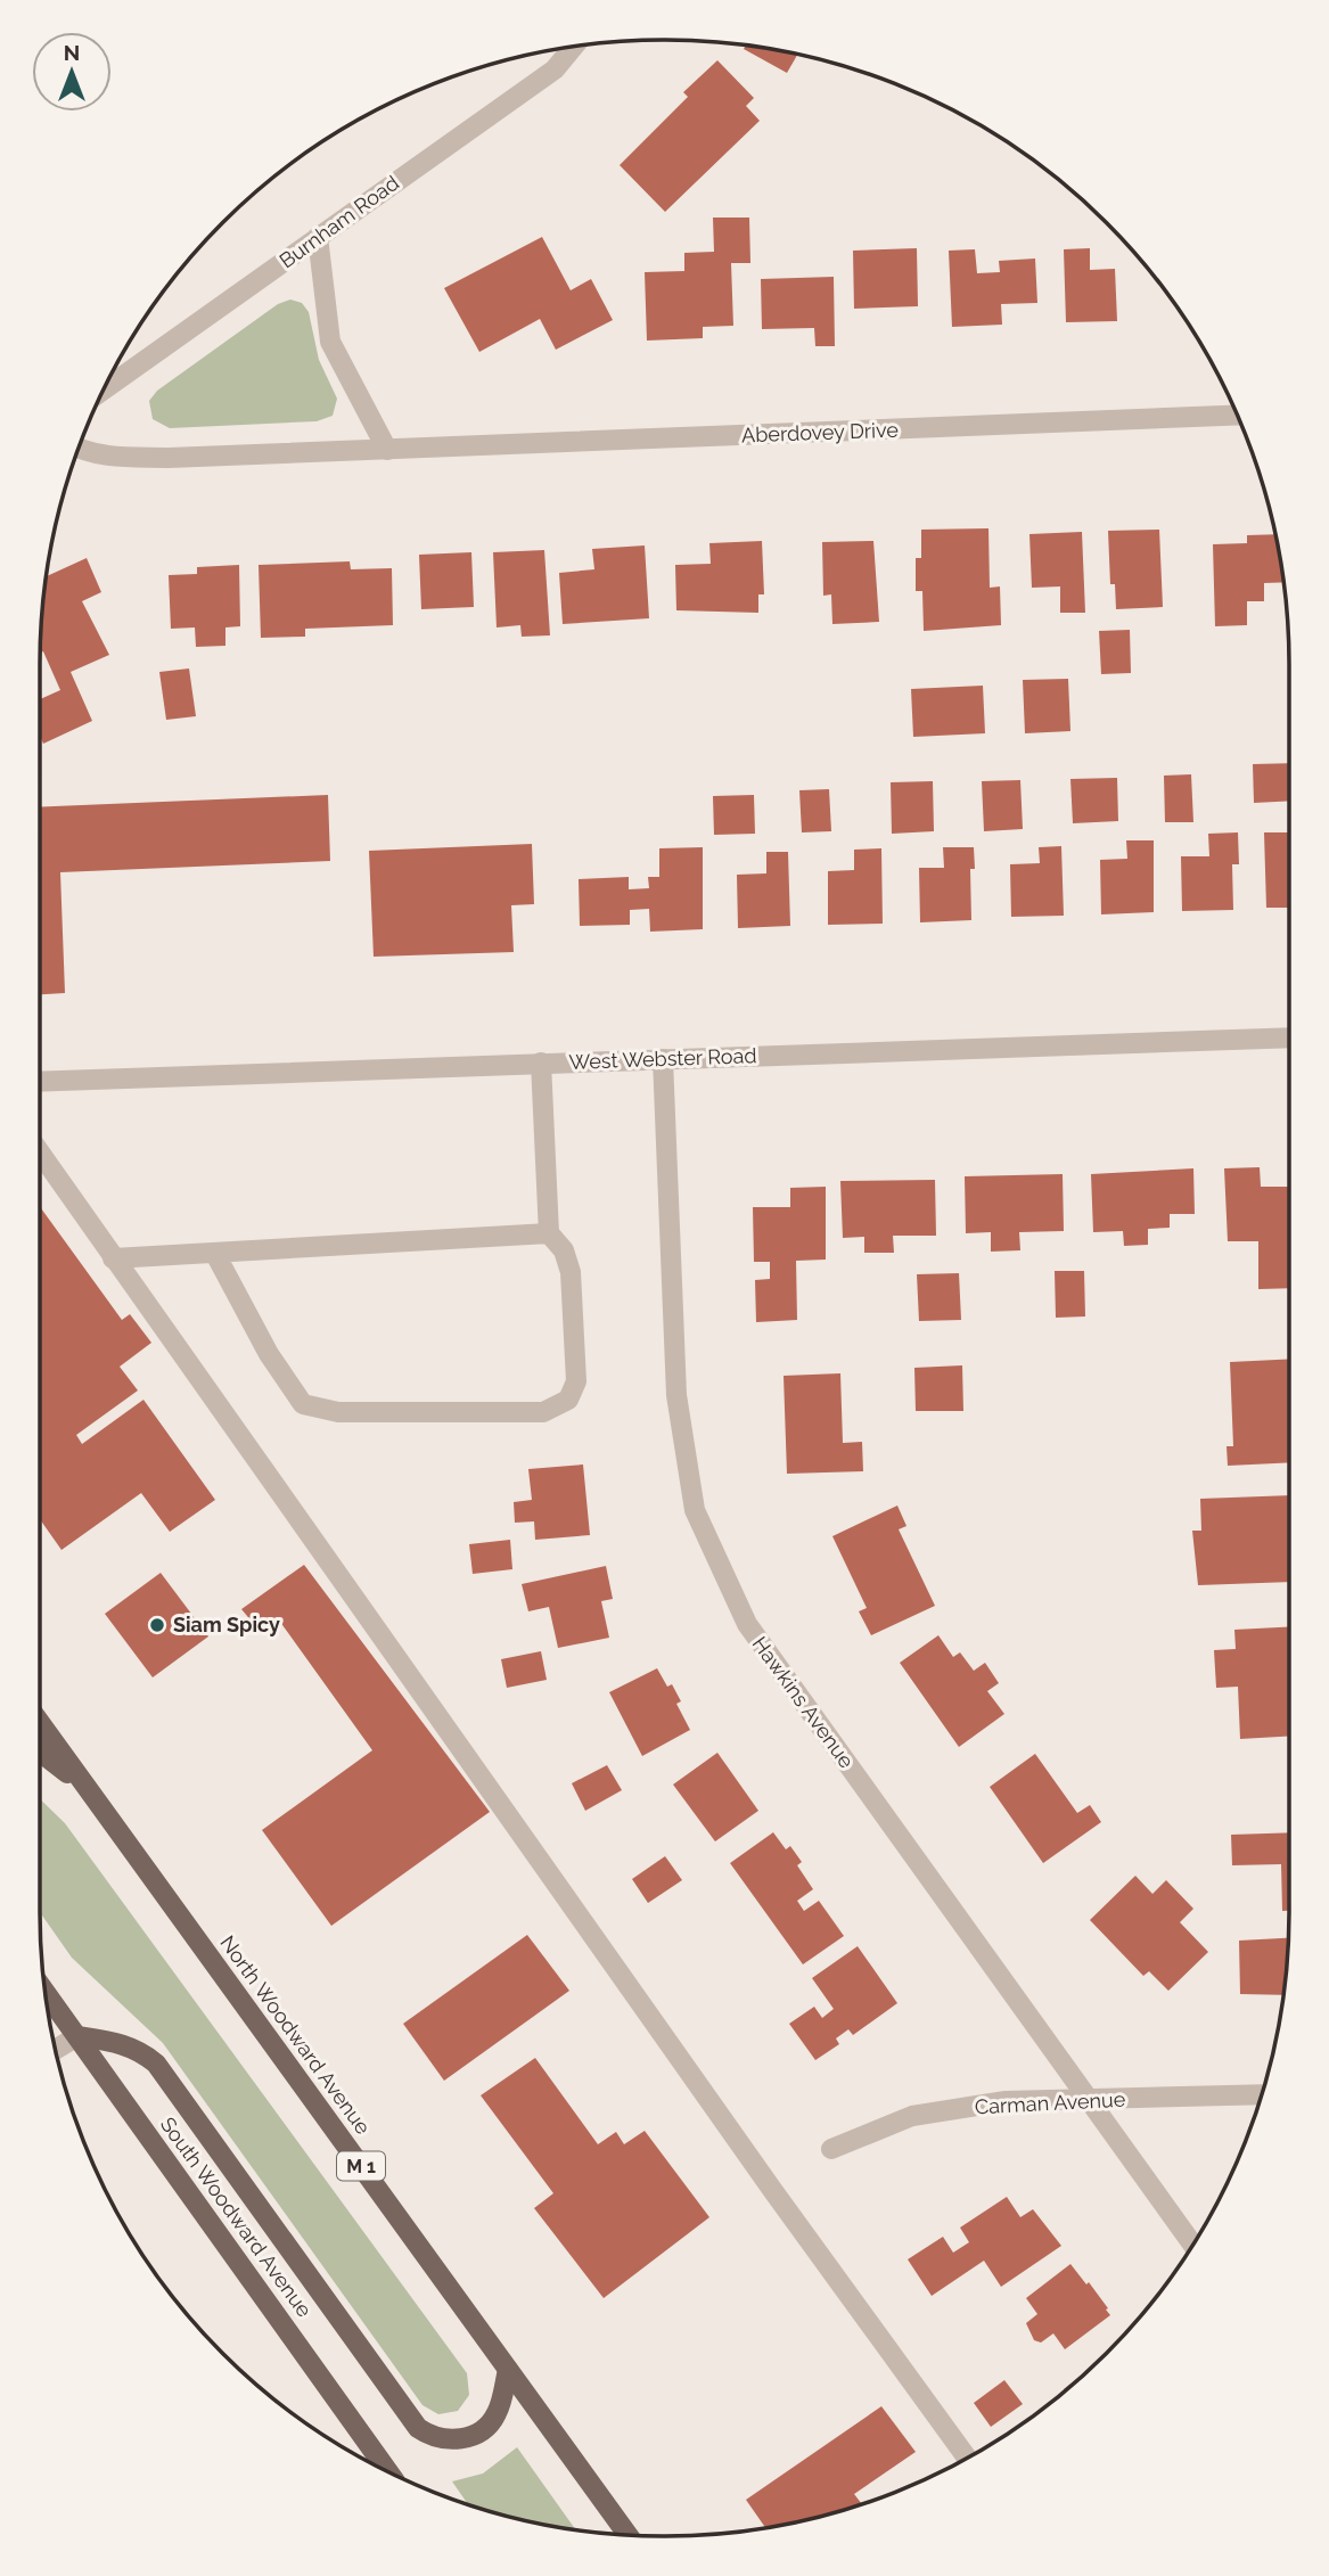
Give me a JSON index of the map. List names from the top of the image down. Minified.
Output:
{"streets":{"main road":["North Woodward Avenue","M 1","South Woodward Avenue"],"street":["Burnham Road","Aberdovey Drive","West Webster Road","Hawkins Avenue","Carman Avenue"]},"crossings":[["West Webster Road","Hawkins Avenue"],["Hawkins Avenue","Carman Avenue"]],"places":["Siam Spicy"],"north":"top"}
